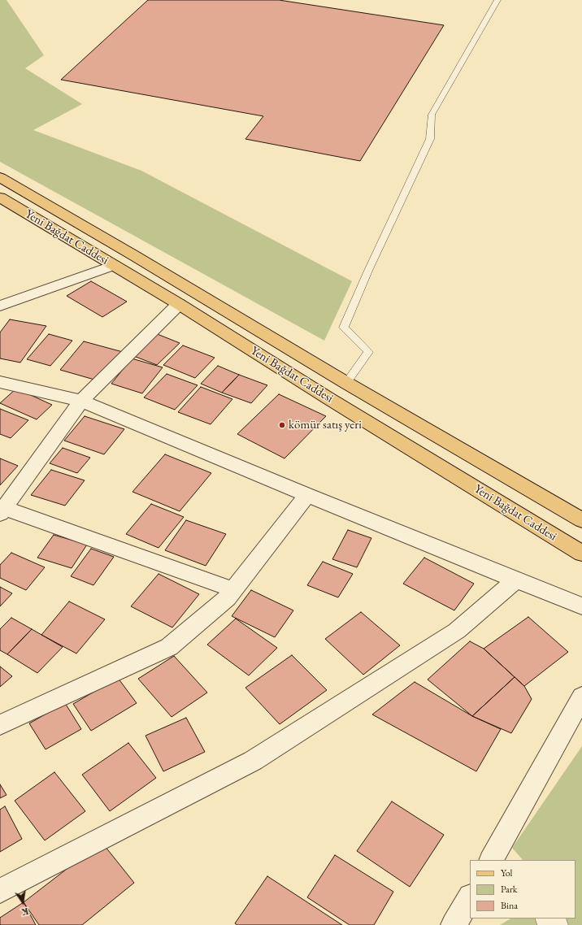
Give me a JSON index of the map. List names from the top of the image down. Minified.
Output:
{"streets":{"main road":["Yeni Bağdat Caddesi"]},"places":["kömür satış yeri"],"legend":["Yol","Park","Bina"],"north":"bottom"}
